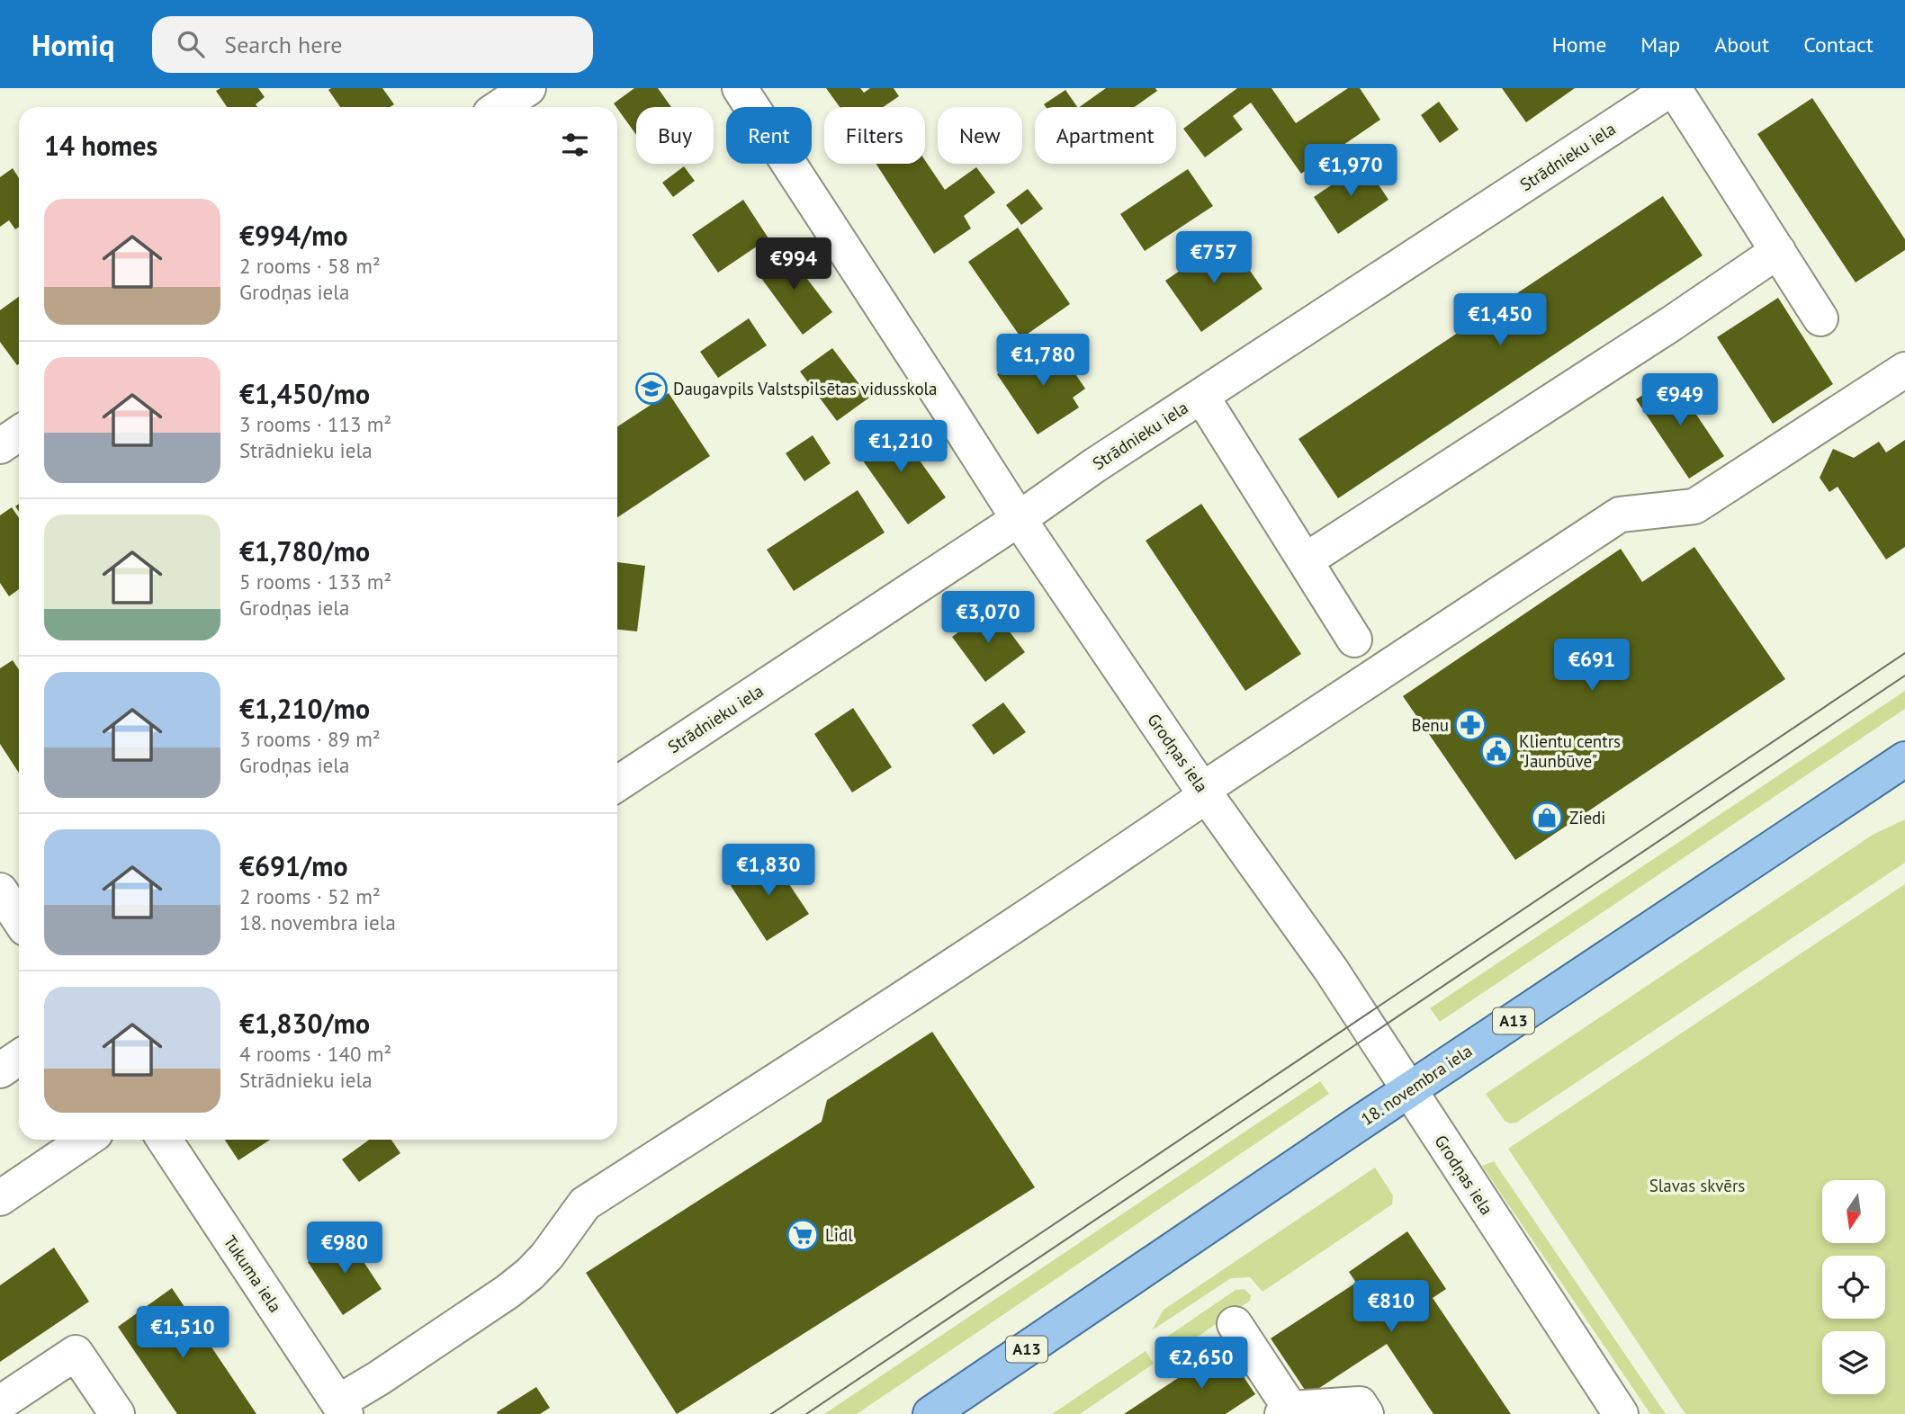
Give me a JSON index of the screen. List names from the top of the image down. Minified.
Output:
{"streets":{"main road":["A13","18. novembra iela"],"street":["Strādnieku iela","Grodņas iela","Tukuma iela"]},"crossings":[["Strādnieku iela","Grodņas iela"],["Grodņas iela","18. novembra iela"]],"parks":["Slavas skvērs"],"places":{"school or university":["Daugavpils Valstspilsētas vidusskola"],"pharmacy":["Benu"],"public building":["Klientu centrs \"Jaunbūve\""],"shop":["Ziedi"],"supermarket":["Lidl"]},"north":"bottom","page":{"header":"Homiq","search":"Search here","nav":["Home","Map","About","Contact"],"chip":["Buy","Rent","Filters","New","Apartment"],"heading":"14 homes","price":["€1,970","€757","€994","€1,450","€1,780","€949","€1,210","€3,070","€691","€1,830","€980","€810","€1,510","€2,650"],"list":[{"name":"€994/mo","note":"2 rooms · 58 m² · Grodņas iela"},{"name":"€1,450/mo","note":"3 rooms · 113 m² · Strādnieku iela"},{"name":"€1,780/mo","note":"5 rooms · 133 m² · Grodņas iela"},{"name":"€1,210/mo","note":"3 rooms · 89 m² · Grodņas iela"},{"name":"€691/mo","note":"2 rooms · 52 m² · 18. novembra iela"},{"name":"€1,830/mo","note":"4 rooms · 140 m² · Strādnieku iela"}]}}
